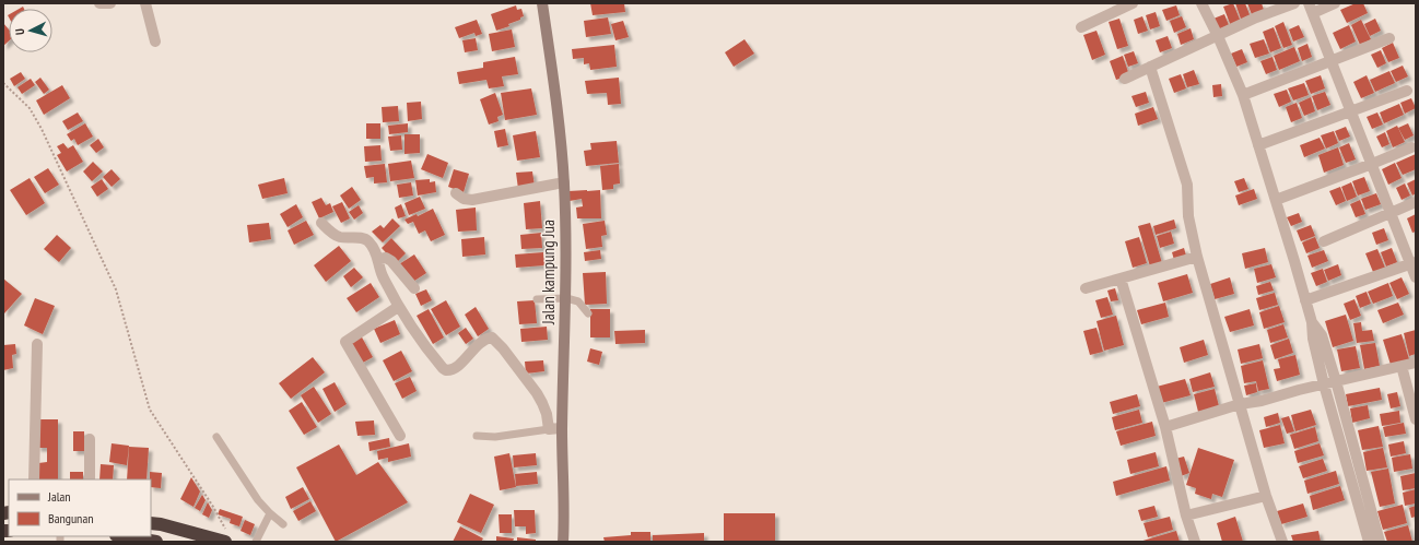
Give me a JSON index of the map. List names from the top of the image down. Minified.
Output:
{"streets":{"street":["Jalan kampung Jua"]},"legend":["Jalan","Bangunan"],"north":"left"}
